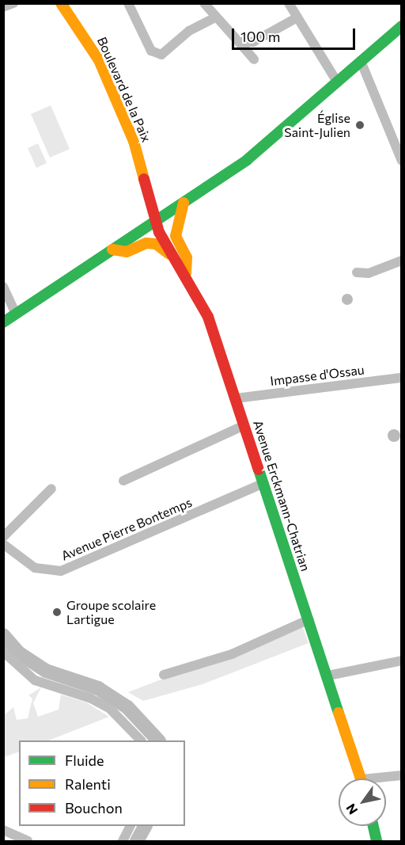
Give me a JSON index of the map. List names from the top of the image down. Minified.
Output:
{"streets":{"main road":["Boulevard de la Paix","Avenue Erckmann-Chatrian"],"street":["Impasse d'Ossau","Avenue Pierre Bontemps"]},"crossings":[["Boulevard de la Paix","Avenue Erckmann-Chatrian"],["Impasse d'Ossau","Avenue Erckmann-Chatrian"],["Avenue Erckmann-Chatrian","Avenue Pierre Bontemps"]],"places":["Église Saint-Julien","Groupe scolaire Lartigue"],"legend":["Fluide","Ralenti","Bouchon"],"scale_bar":"100 m","north":"bottom left"}
